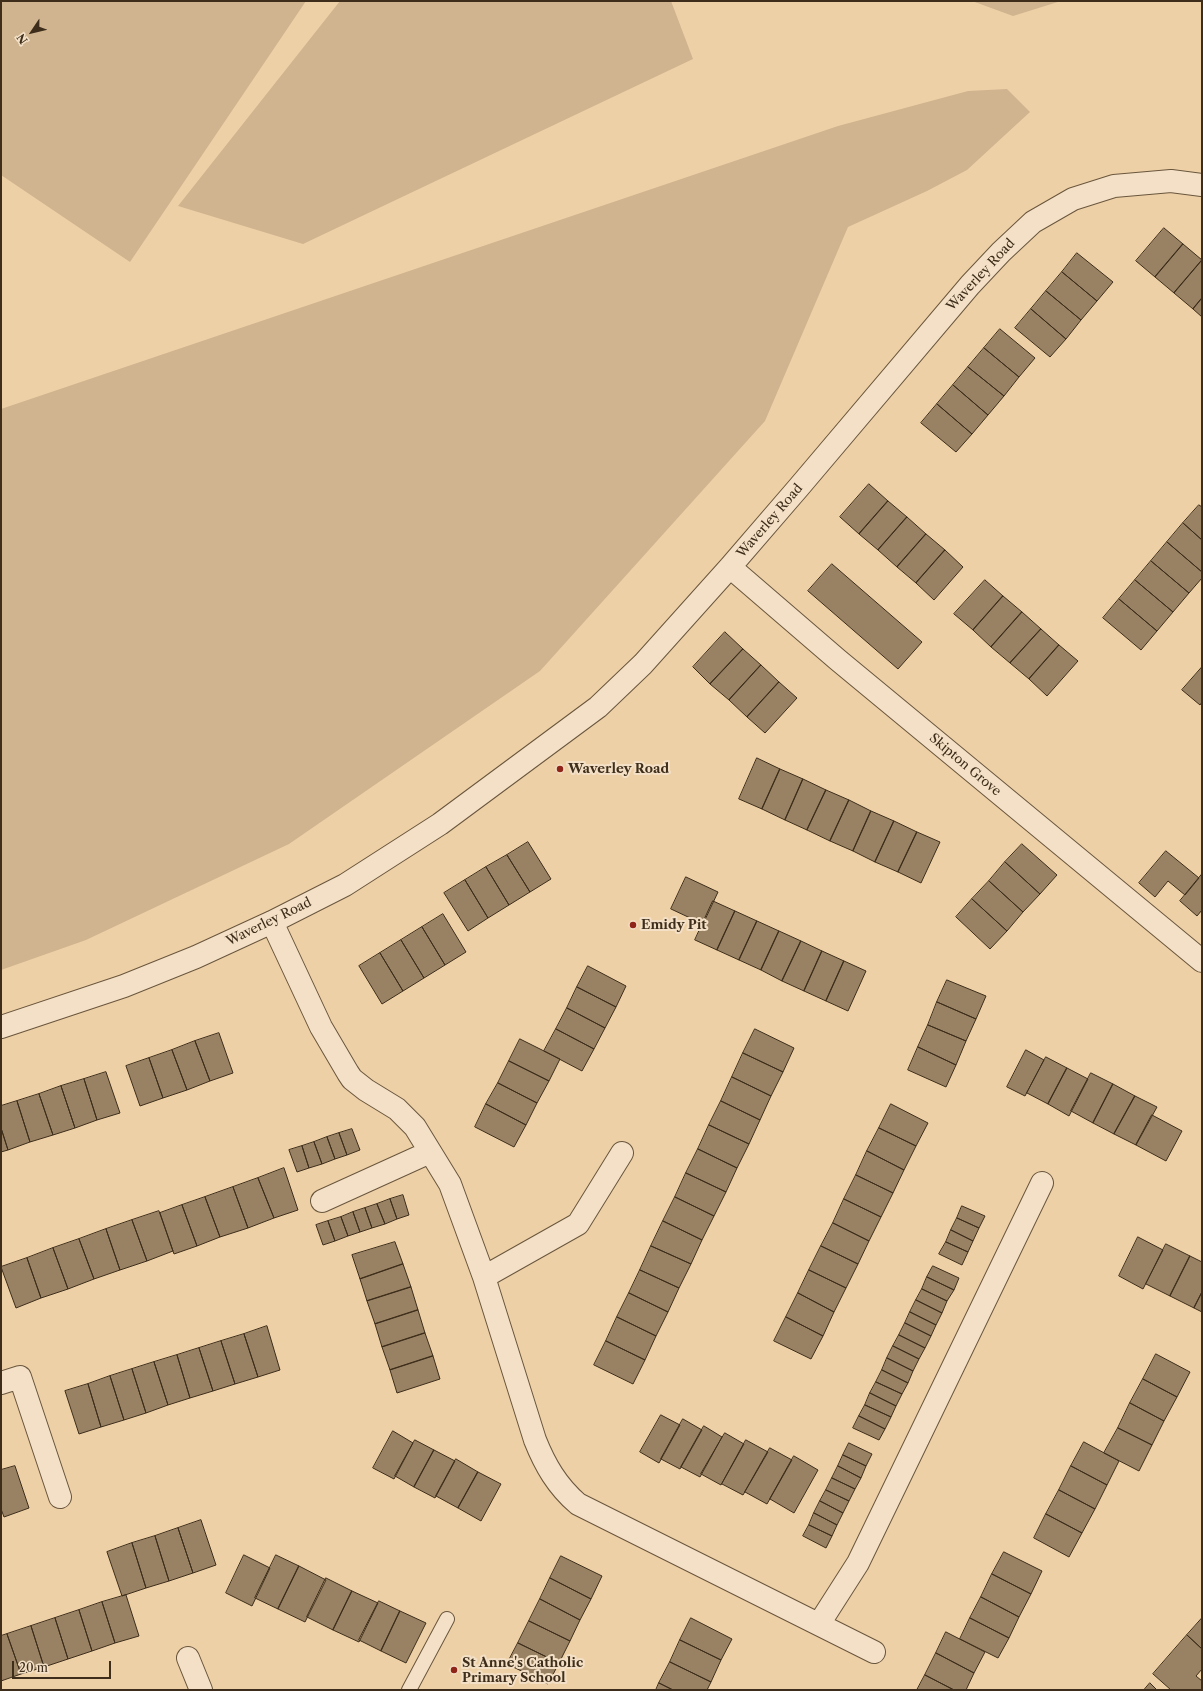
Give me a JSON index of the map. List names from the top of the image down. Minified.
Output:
{"streets":{"street":["Waverley Road","Skipton Grove"]},"crossings":[["Waverley Road","Skipton Grove"]],"places":["Waverley Road","Emidy Pit","St Anne's Catholic Primary School"],"scale_bar":"20 m","north":"bottom left"}
